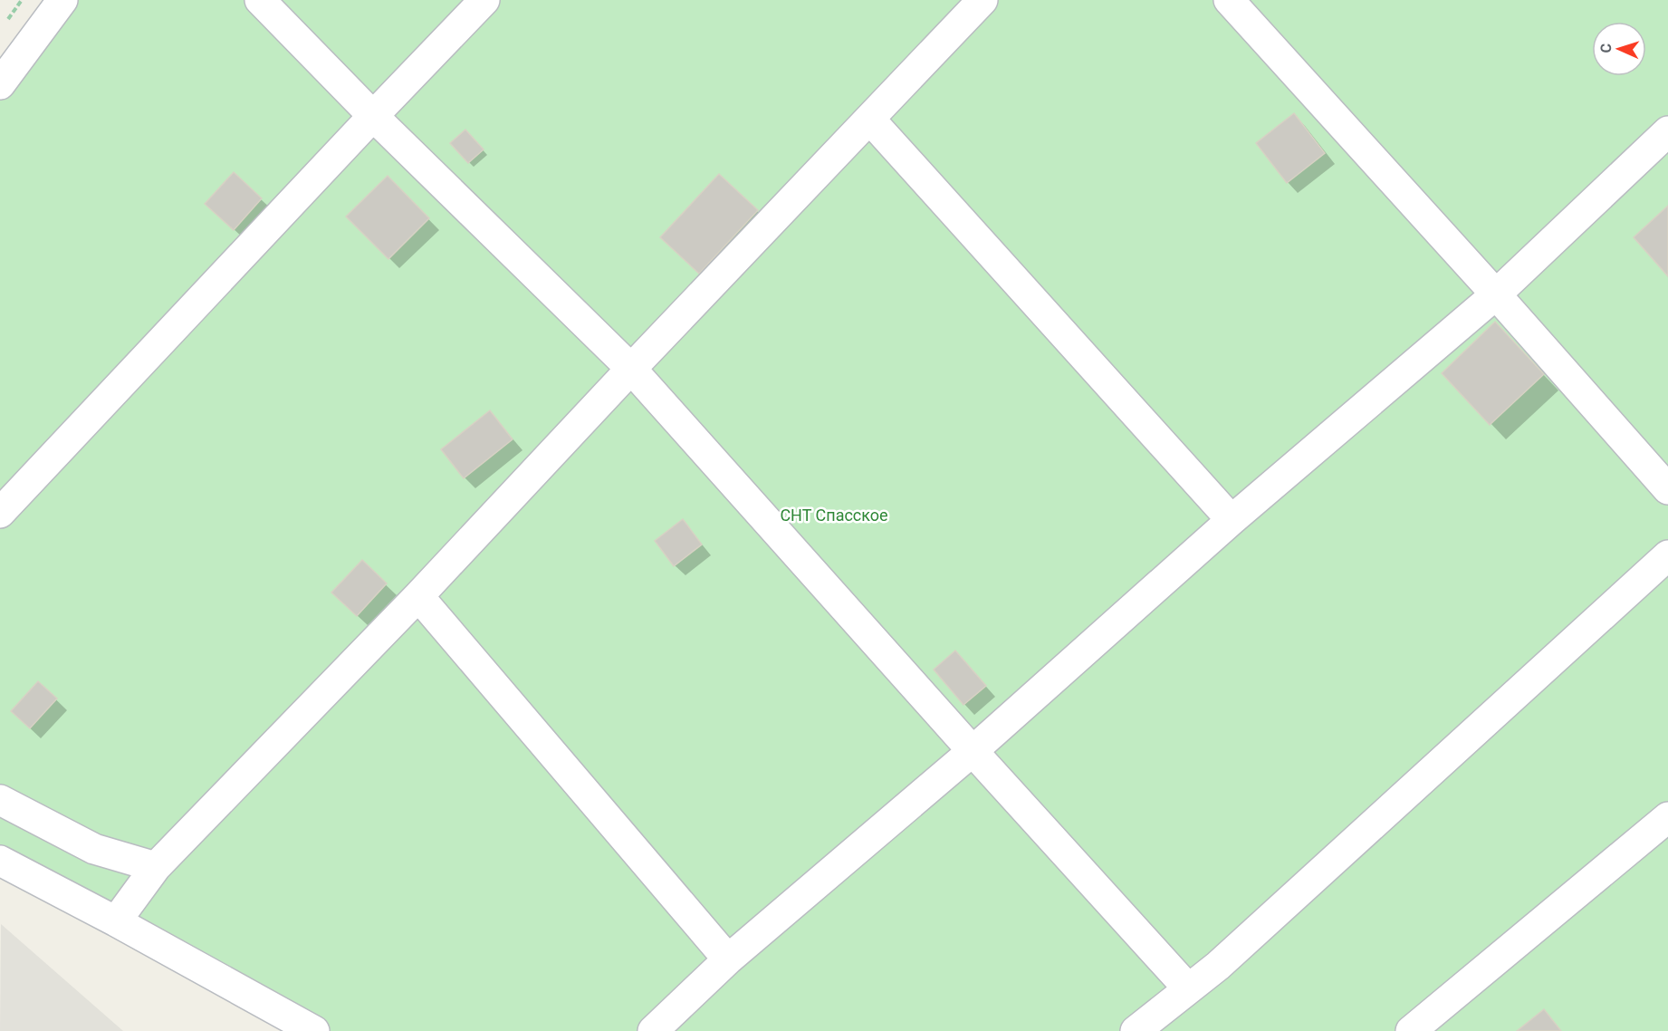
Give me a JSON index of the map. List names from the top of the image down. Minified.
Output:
{"parks":["СНТ Спасское"],"north":"left"}
